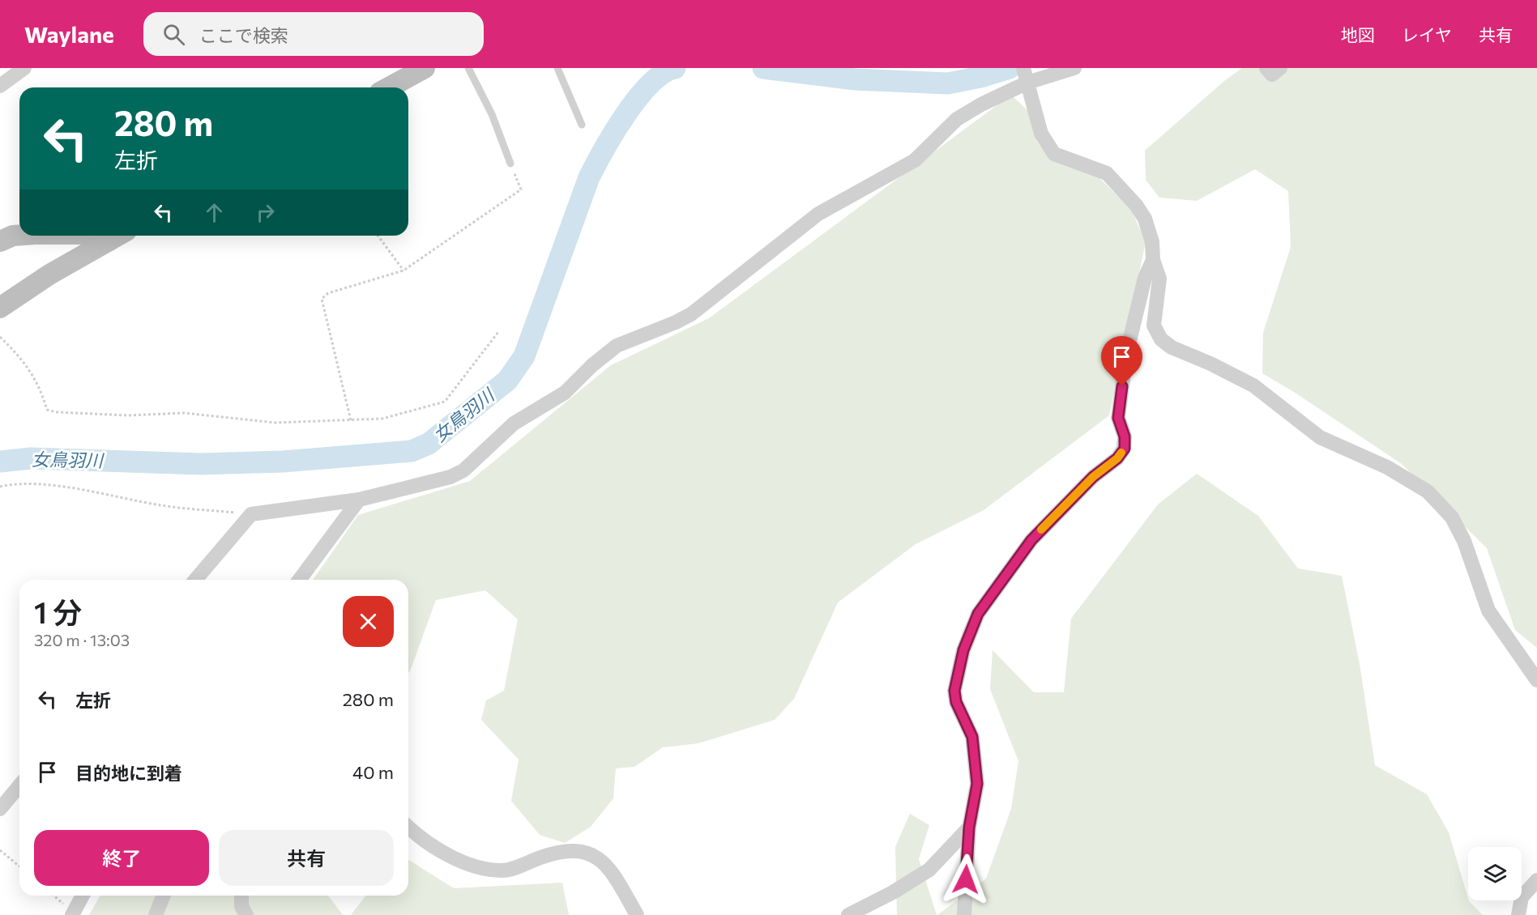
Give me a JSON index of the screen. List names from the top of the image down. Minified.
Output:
{"water":["女鳥羽川"],"page":{"header":"Waylane","search":"ここで検索","nav":["地図","レイヤ","共有"],"turn":["280 m","左折"],"heading":["1 分","320 m · 13:03"],"list":[{"name":"左折","value":"280 m"},{"name":"目的地に到着","value":"40 m"}],"buttons":["終了","共有"]}}
